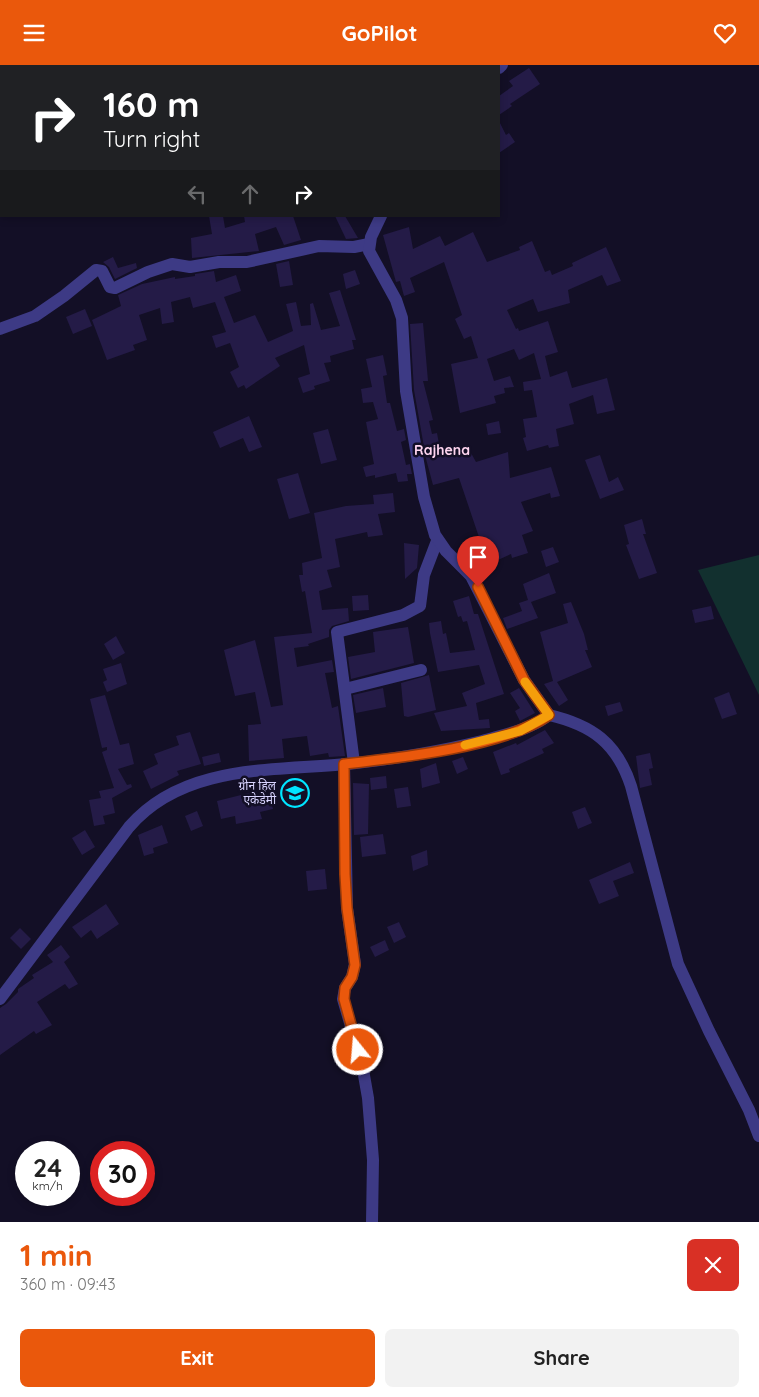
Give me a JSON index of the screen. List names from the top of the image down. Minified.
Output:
{"districts":["Rajhena"],"places":{"school or university":["ग्रीन हिल एकेडेमी"]},"page":{"header":"GoPilot","turn":["160 m","Turn right"],"speed":"24 km/h","limit":"30","heading":["1 min","360 m · 09:43"],"buttons":["Exit","Share"]}}
